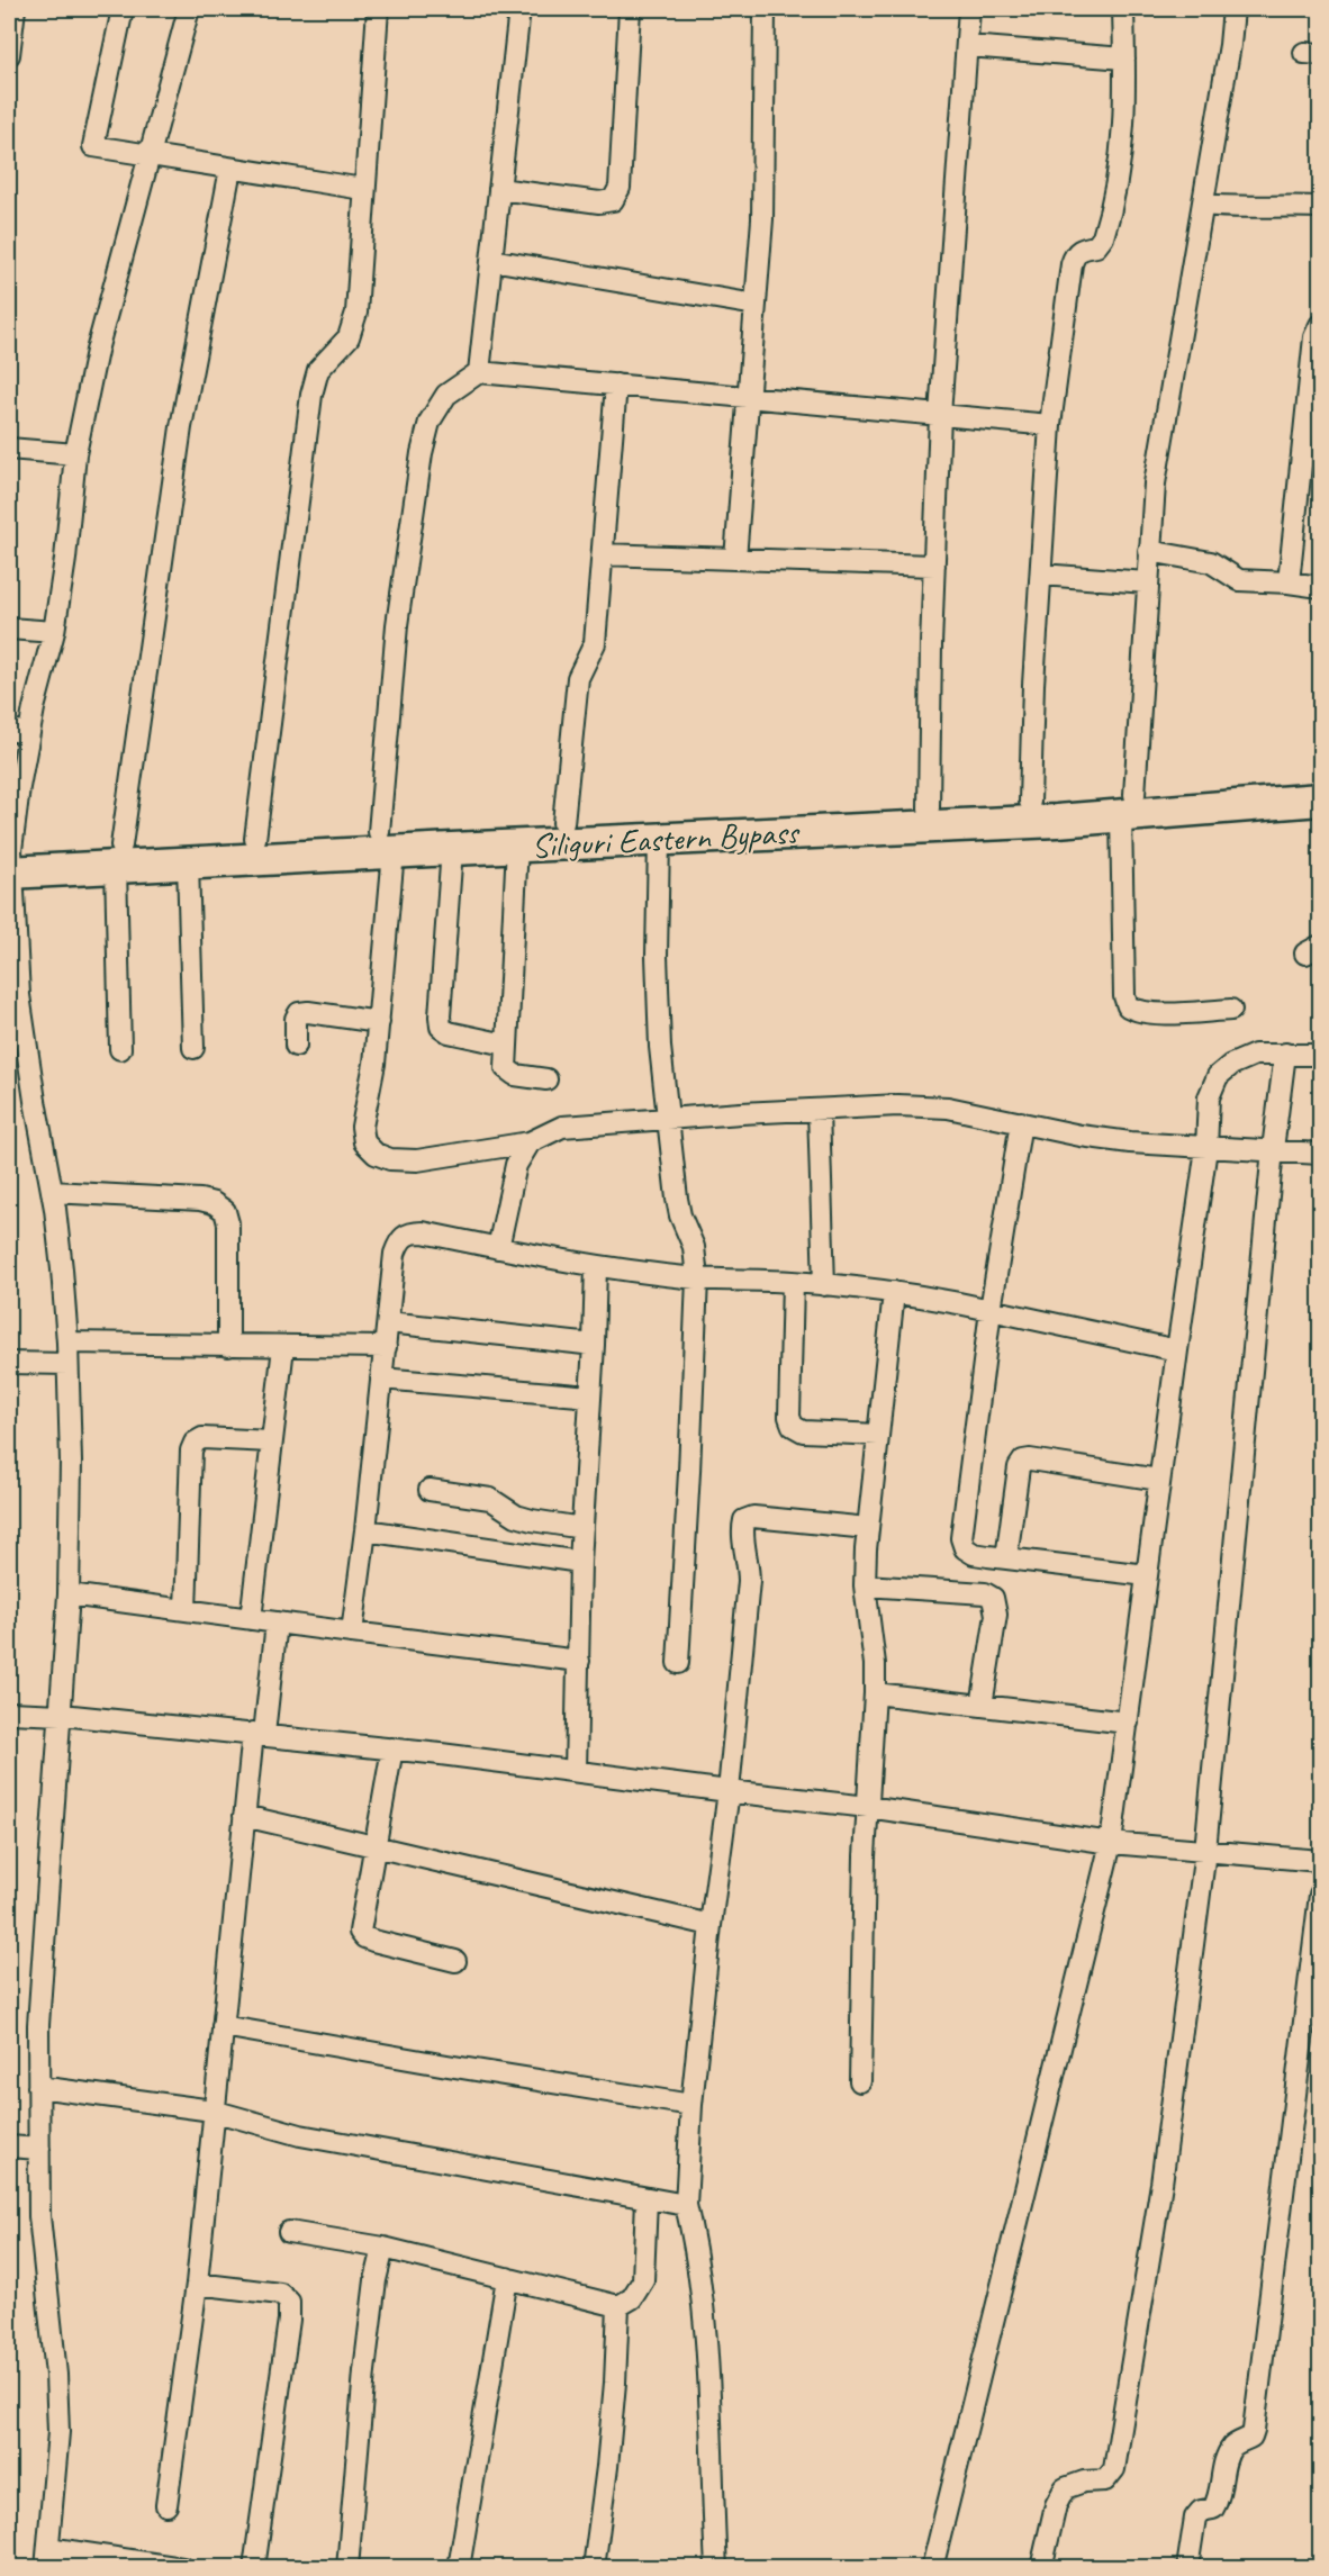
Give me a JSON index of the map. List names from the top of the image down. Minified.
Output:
{"streets":{"main road":["Siliguri Eastern Bypass"]}}
